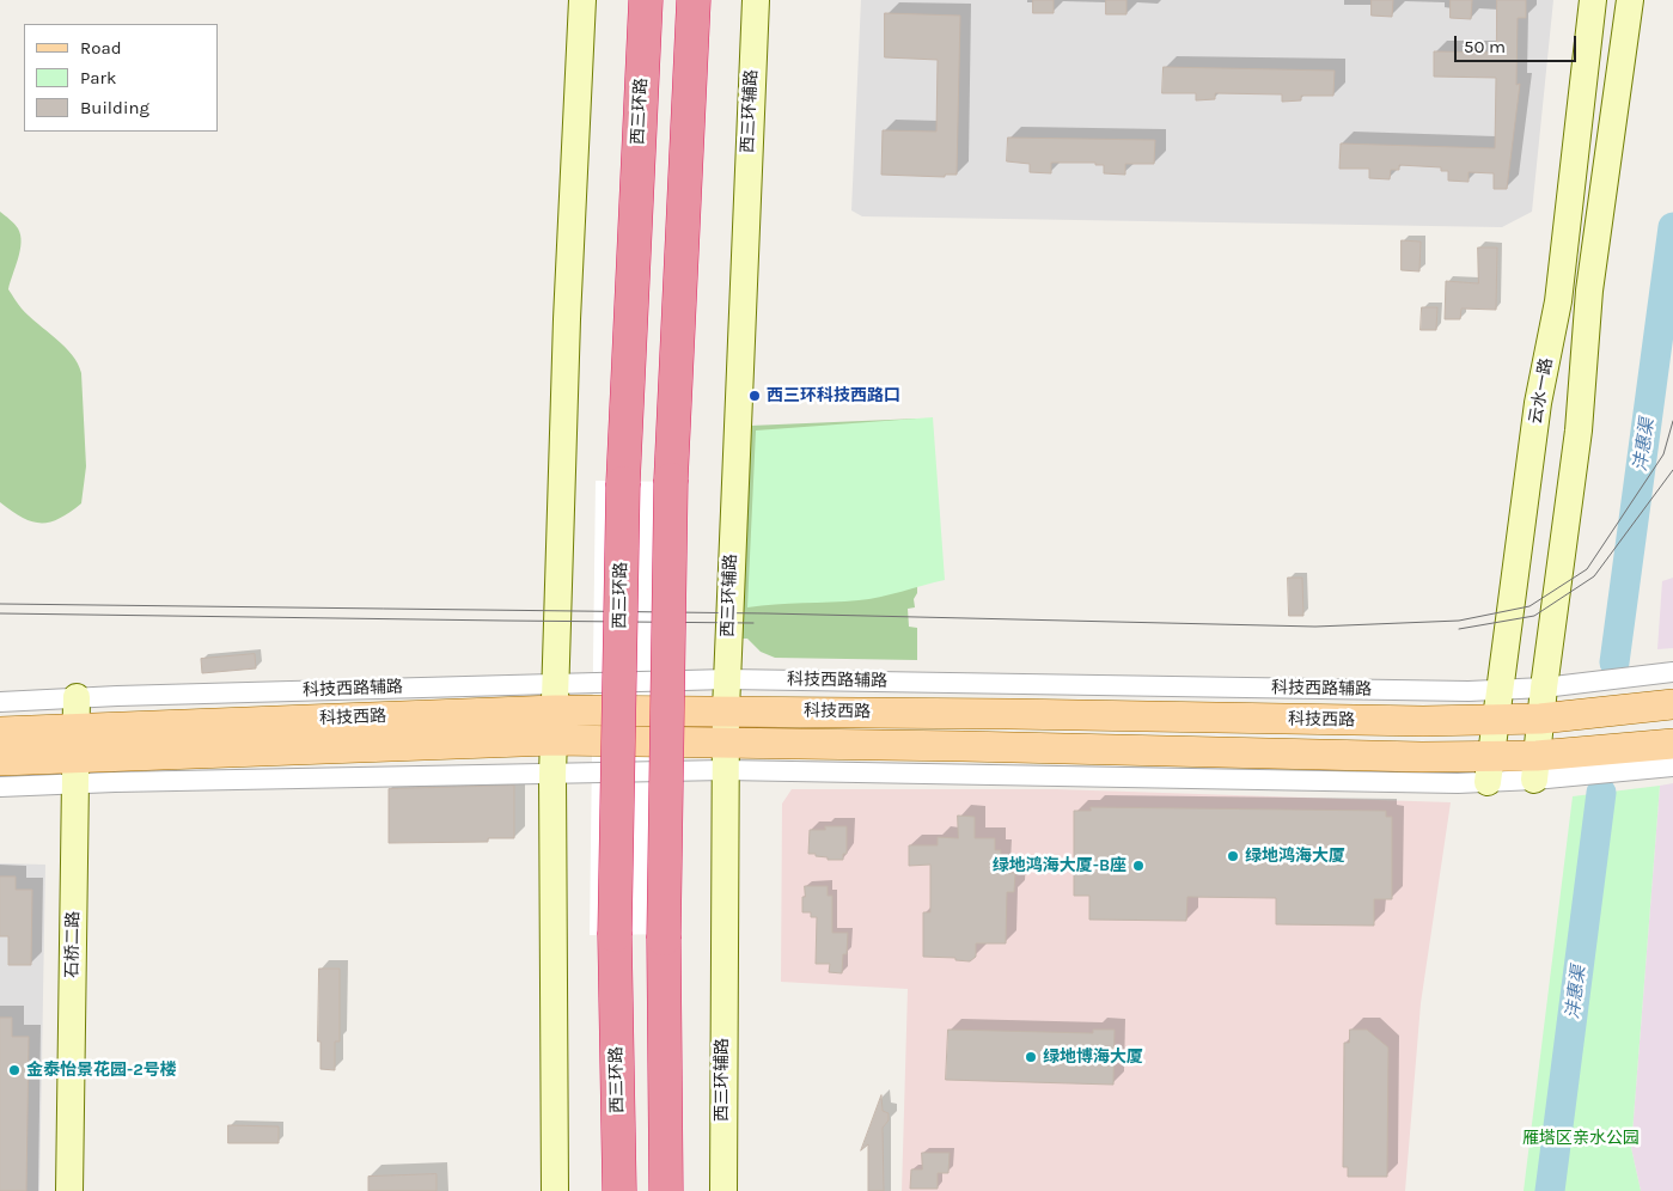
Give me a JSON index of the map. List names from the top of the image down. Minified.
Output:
{"streets":{"highway":["西三环路"],"main road":["西三环辅路","云水一路","科技西路","石桥二路"],"street":["科技西路辅路"]},"crossings":[["西三环辅路","科技西路辅路"],["西三环辅路","科技西路"],["云水一路","科技西路辅路"],["云水一路","科技西路"],["科技西路辅路","科技西路"],["科技西路辅路","石桥二路"],["科技西路","石桥二路"]],"water":["沣惠渠"],"parks":["雁塔区亲水公园"],"places":["西三环科技西路口","绿地鸿海大厦","绿地鸿海大厦-B座","绿地博海大厦","金泰怡景花园-2号楼"],"legend":["Road","Park","Building"],"scale_bar":"50 m"}
